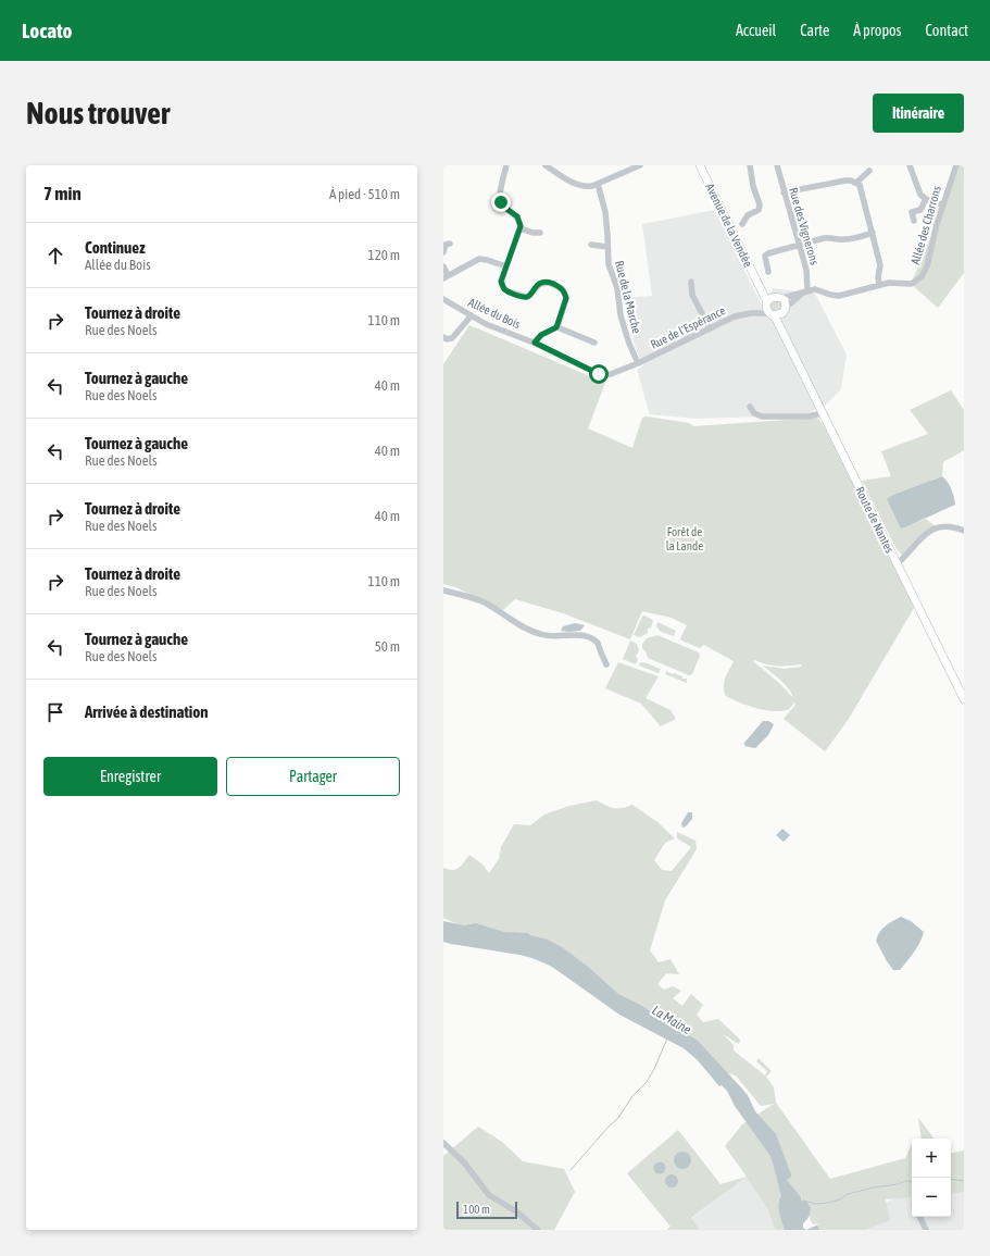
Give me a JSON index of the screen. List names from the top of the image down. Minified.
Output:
{"streets":{"main road":["Avenue de la Vendée","Route de Nantes"],"street":["Allée des Charrons","Rue des Vignerons","Rue de la Marche","Allée du Bois","Rue de l'Espérance"]},"crossings":[["Avenue de la Vendée","Rue de l'Espérance"],["Avenue de la Vendée","Route de Nantes"],["Allée des Charrons","Rue des Vignerons"],["Rue de la Marche","Allée du Bois"],["Rue de la Marche","Rue de l'Espérance"],["Allée du Bois","Rue de l'Espérance"],["Rue de l'Espérance","Route de Nantes"]],"water":["La Maine"],"parks":["Forêt de la Lande"],"scale_bar":"100 m","page":{"header":"Locato","nav":["Accueil","Carte","À propos","Contact"],"buttons":["Itinéraire",["Enregistrer","Partager"]],"title":"Nous trouver","heading":["7 min","À pied · 510 m"],"list":[["Continuez","Allée du Bois","120 m"],["Tournez à droite","Rue des Noels","110 m"],["Tournez à gauche","Rue des Noels","40 m"],["Tournez à gauche","Rue des Noels","40 m"],["Tournez à droite","Rue des Noels","40 m"],["Tournez à droite","Rue des Noels","110 m"],["Tournez à gauche","Rue des Noels","50 m"],"Arrivée à destination"],"map_buttons":["+","−"],"scale":"100 m"}}
